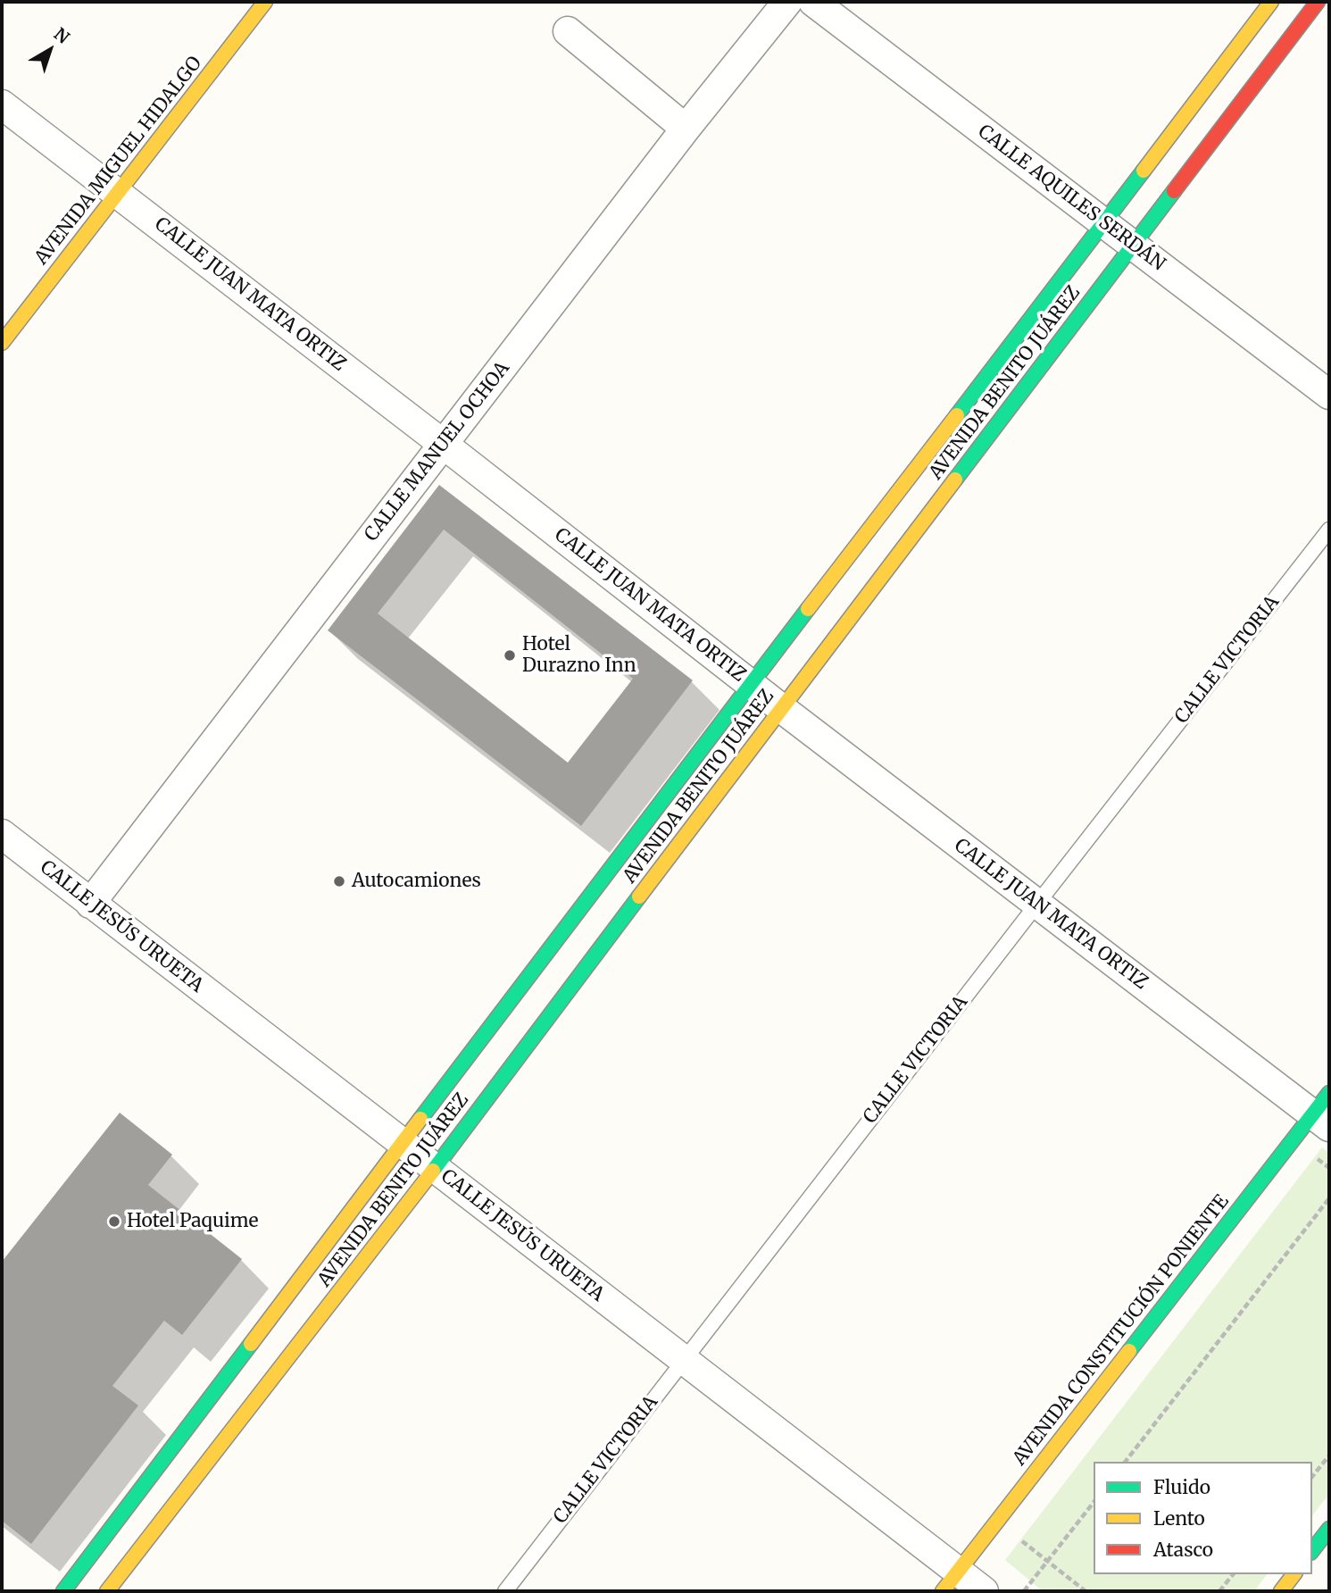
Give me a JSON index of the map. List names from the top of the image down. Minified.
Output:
{"streets":{"main road":["AVENIDA MIGUEL HIDALGO","AVENIDA BENITO JUÁREZ","AVENIDA CONSTITUCIÓN PONIENTE"],"street":["CALLE AQUILES SERDÁN","CALLE JUAN MATA ORTIZ","CALLE MANUEL OCHOA","CALLE JESÚS URUETA"],"lane":["CALLE VICTORIA"]},"crossings":[["AVENIDA MIGUEL HIDALGO","CALLE JUAN MATA ORTIZ"],["CALLE AQUILES SERDÁN","AVENIDA BENITO JUÁREZ"],["CALLE JUAN MATA ORTIZ","AVENIDA BENITO JUÁREZ"],["CALLE JUAN MATA ORTIZ","CALLE MANUEL OCHOA"],["CALLE JUAN MATA ORTIZ","CALLE VICTORIA"],["CALLE JUAN MATA ORTIZ","AVENIDA CONSTITUCIÓN PONIENTE"],["AVENIDA BENITO JUÁREZ","CALLE JESÚS URUETA"],["CALLE MANUEL OCHOA","CALLE JESÚS URUETA"],["CALLE VICTORIA","CALLE JESÚS URUETA"],["CALLE JESÚS URUETA","AVENIDA CONSTITUCIÓN PONIENTE"]],"places":["Hotel Durazno Inn","Autocamiones","Hotel Paquime"],"legend":["Fluido","Lento","Atasco"],"north":"top right"}
